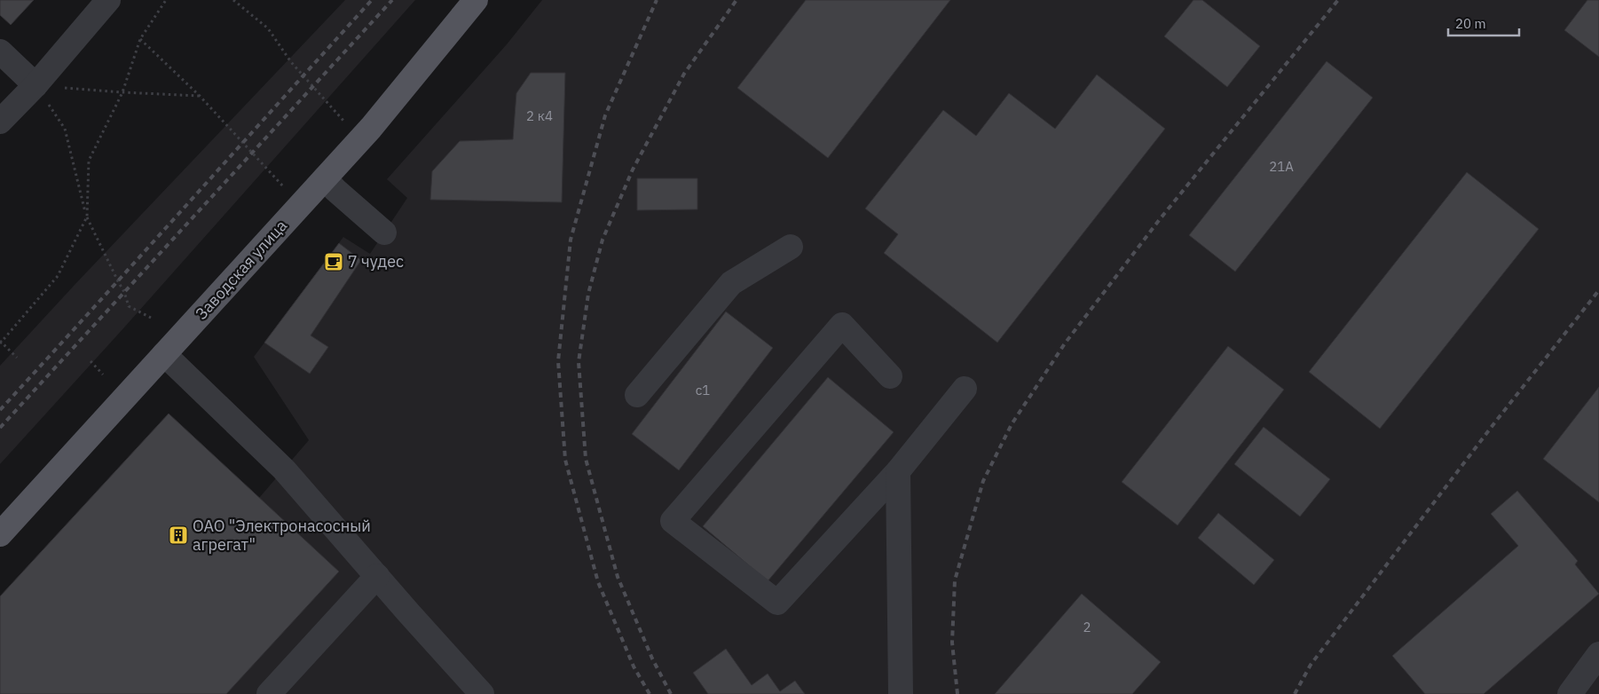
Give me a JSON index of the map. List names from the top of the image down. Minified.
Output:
{"streets":{"main road":["Заводская улица"]},"places":{"cafe":["7 чудес"],"building":["ОАО \"Электронасосный агрегат\""]},"house_numbers":["2 к4","21А","с1","2"],"scale_bar":"20 m"}
